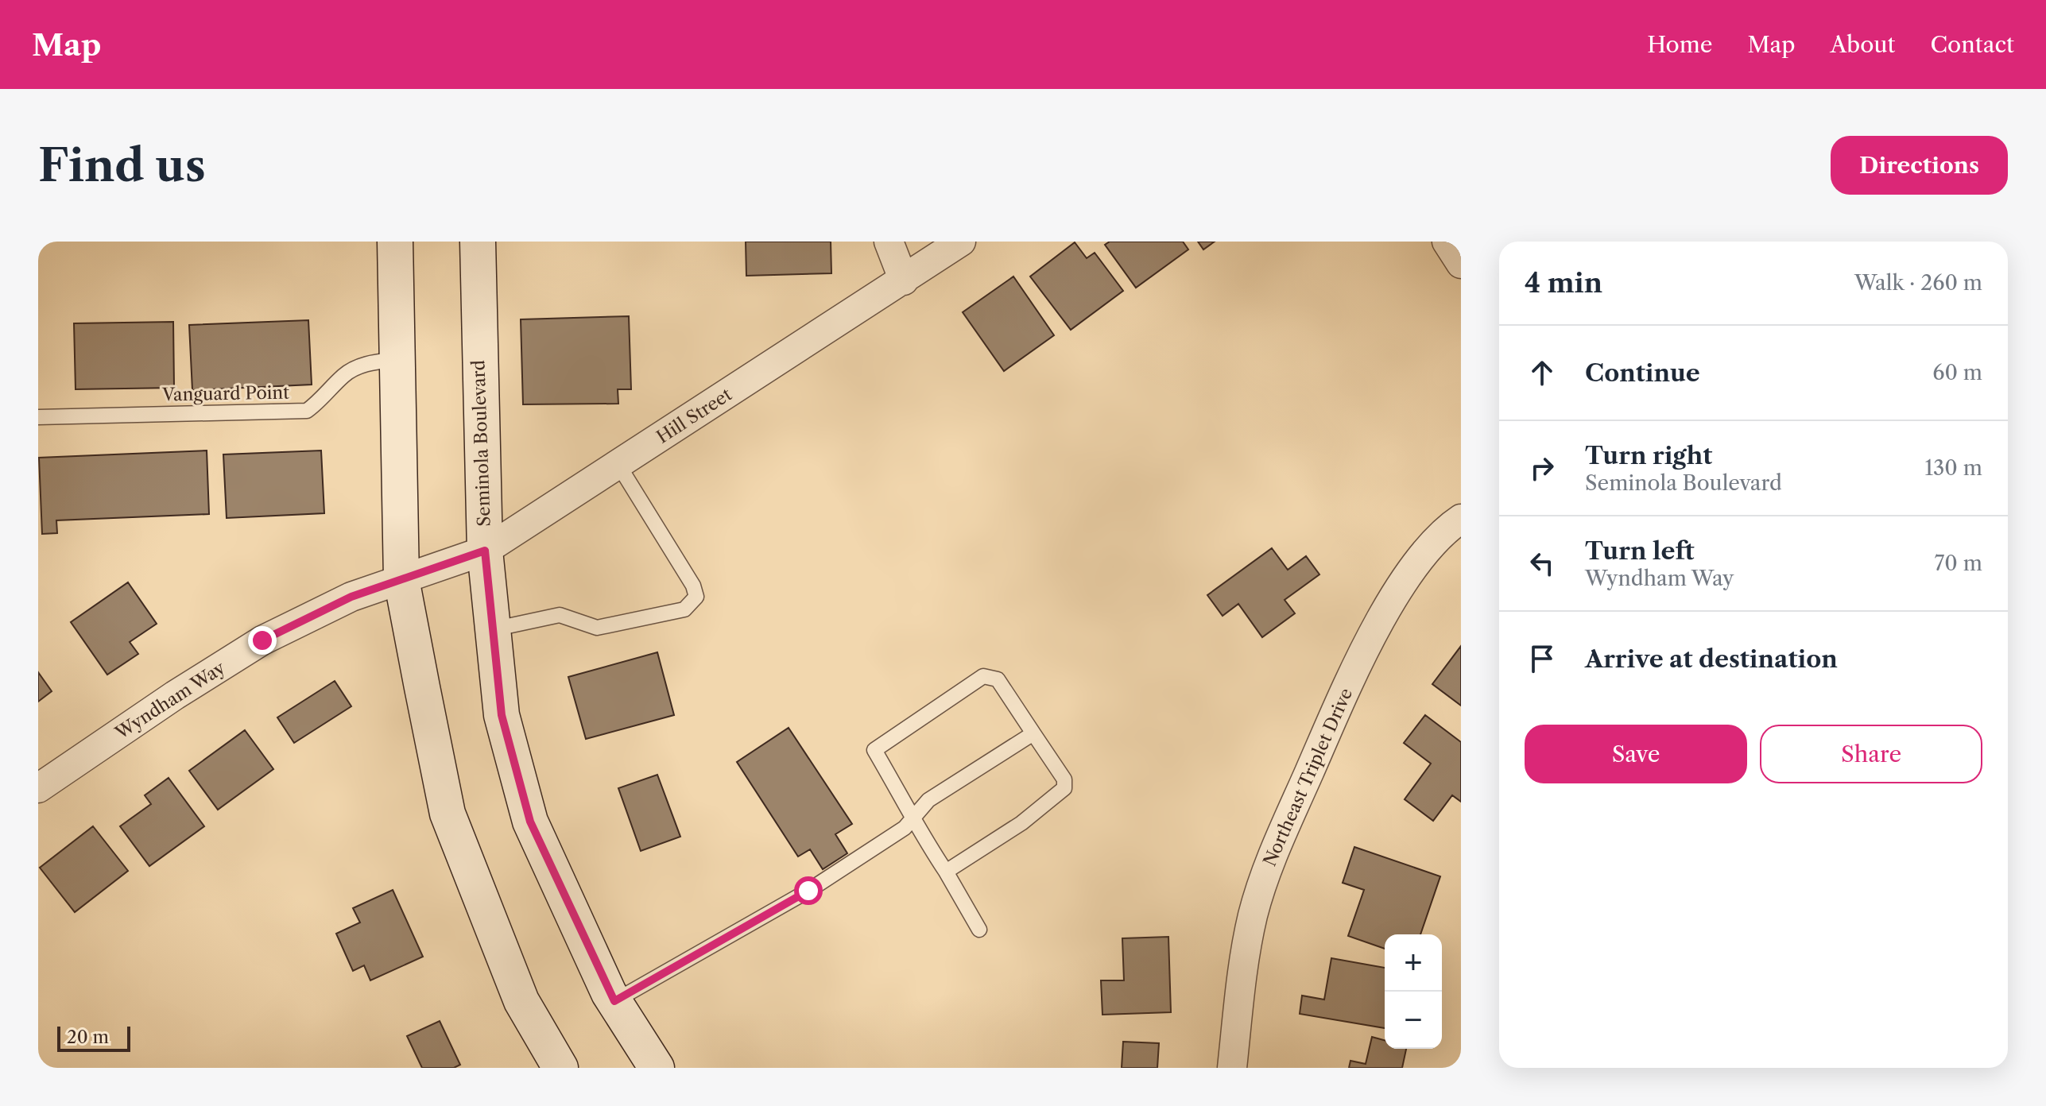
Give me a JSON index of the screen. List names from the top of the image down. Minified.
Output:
{"streets":{"main road":["Seminola Boulevard"],"street":["Hill Street","Wyndham Way","Northeast Triplet Drive"],"lane":["Vanguard Point"]},"crossings":[["Hill Street","Seminola Boulevard"],["Hill Street","Wyndham Way"],["Seminola Boulevard","Wyndham Way"]],"scale_bar":"20 m","page":{"header":"Map","nav":["Home","Map","About","Contact"],"buttons":["Directions",["Save","Share"]],"title":"Find us","heading":["4 min","Walk · 260 m"],"list":[["Continue","60 m"],["Turn right","Seminola Boulevard","130 m"],["Turn left","Wyndham Way","70 m"],"Arrive at destination"],"map_buttons":["+","−"],"scale":"20 m"}}
